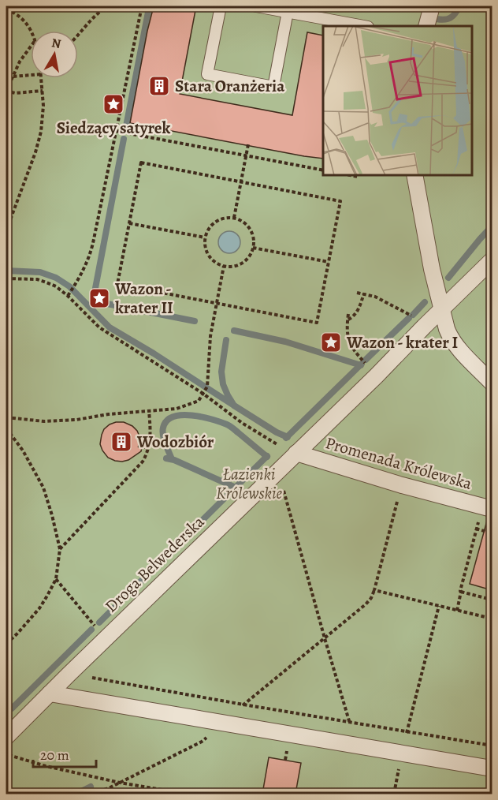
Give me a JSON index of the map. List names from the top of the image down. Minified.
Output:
{"streets":{"street":["Promenada Królewska","Droga Belwederska"]},"crossings":[["Promenada Królewska","Droga Belwederska"]],"parks":["Łazienki Królewskie"],"places":{"building":["Stara Oranżeria","Wodozbiór"],"place":["Siedzący satyrek","Wazon - krater II","Wazon - krater I"]},"scale_bar":"20 m","north":"top"}
